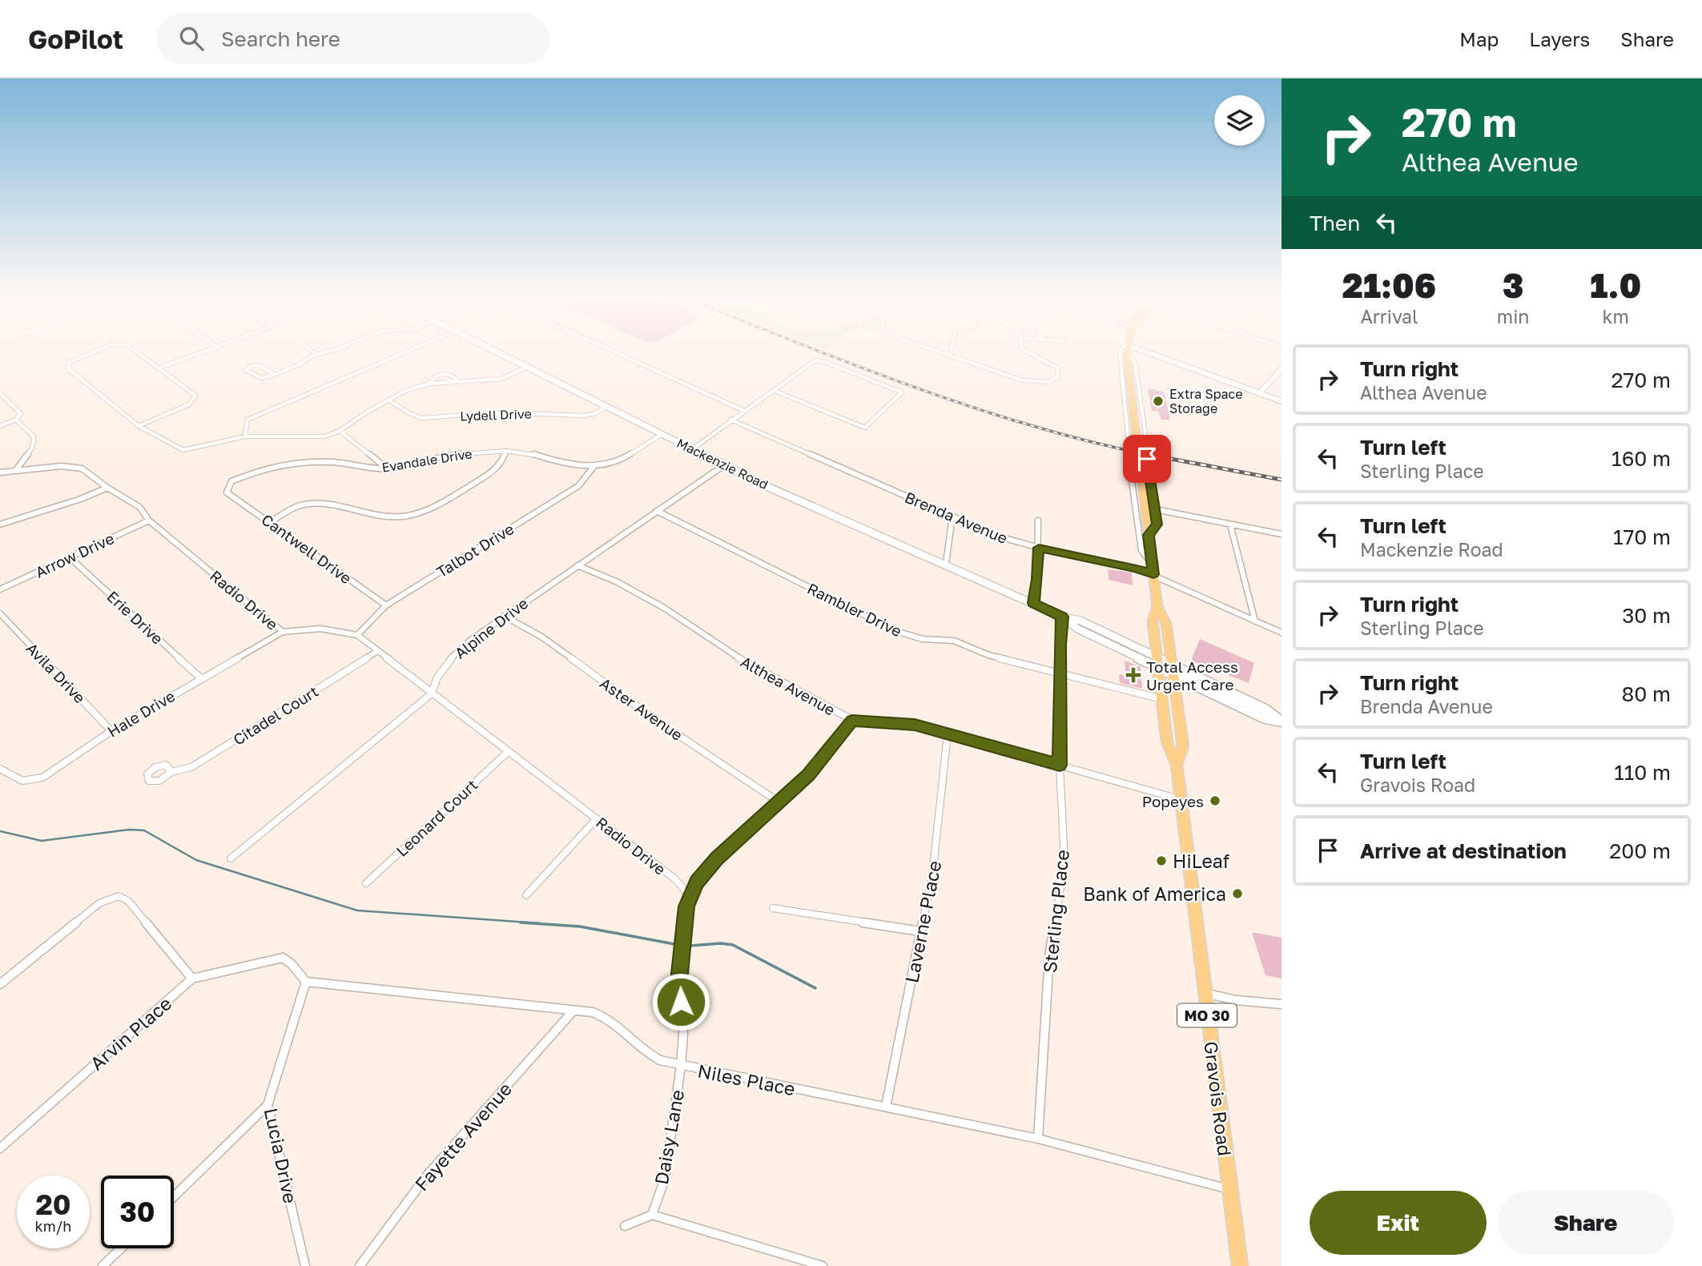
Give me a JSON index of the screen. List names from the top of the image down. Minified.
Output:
{"streets":{"main road":["Mackenzie Road","MO 30","Gravois Road"],"street":["Lydell Drive","Evandale Drive","Brenda Avenue","Cantwell Drive","Talbot Drive","Arrow Drive","Radio Drive","Rambler Drive","Erie Drive","Alpine Drive","Avila Drive","Althea Avenue","Aster Avenue","Hale Drive","Citadel Court","Leonard Court","Sterling Place","Laverne Place","Arvin Place","Niles Place","Fayette Avenue","Daisy Lane","Lucia Drive"]},"crossings":[["Lydell Drive","Mackenzie Road"],["Evandale Drive","Mackenzie Road"],["Evandale Drive","Cantwell Drive"],["Evandale Drive","Talbot Drive"],["Mackenzie Road","Alpine Drive"],["Mackenzie Road","Sterling Place"],["Mackenzie Road","Gravois Road"],["Brenda Avenue","Gravois Road"],["Cantwell Drive","Talbot Drive"],["Talbot Drive","Radio Drive"],["Arrow Drive","Radio Drive"],["Arrow Drive","Erie Drive"],["Radio Drive","Alpine Drive"],["Radio Drive","Hale Drive"],["Radio Drive","Citadel Court"],["Radio Drive","Leonard Court"],["Radio Drive","Daisy Lane"],["Rambler Drive","Alpine Drive"],["Rambler Drive","Sterling Place"],["Rambler Drive","Gravois Road"],["Erie Drive","Hale Drive"],["Alpine Drive","Althea Avenue"],["Alpine Drive","Aster Avenue"],["Avila Drive","Hale Drive"],["Althea Avenue","Sterling Place"],["Althea Avenue","Laverne Place"],["Althea Avenue","Gravois Road"],["Althea Avenue","Daisy Lane"],["Aster Avenue","Daisy Lane"],["Sterling Place","Niles Place"],["Laverne Place","Niles Place"],["Arvin Place","Niles Place"],["Arvin Place","Lucia Drive"],["Niles Place","Gravois Road"],["Niles Place","Fayette Avenue"],["Niles Place","Daisy Lane"],["Niles Place","Lucia Drive"]],"places":{"other":["Extra Space Storage","Popeyes","HiLeaf","Bank of America"],"health":["Total Access Urgent Care"]},"page":{"header":"GoPilot","search":"Search here","nav":["Map","Layers","Share"],"turn":["270 m","Althea Avenue"],"then":"Then","eta":["21:06","Arrival","3","min","1.0","km"],"list":[{"name":"Turn right","note":"Althea Avenue","value":"270 m"},{"name":"Turn left","note":"Sterling Place","value":"160 m"},{"name":"Turn left","note":"Mackenzie Road","value":"170 m"},{"name":"Turn right","note":"Sterling Place","value":"30 m"},{"name":"Turn right","note":"Brenda Avenue","value":"80 m"},{"name":"Turn left","note":"Gravois Road","value":"110 m"},{"name":"Arrive at destination","value":"200 m"}],"speed":"20 km/h","limit":"30","buttons":["Exit","Share"]}}
